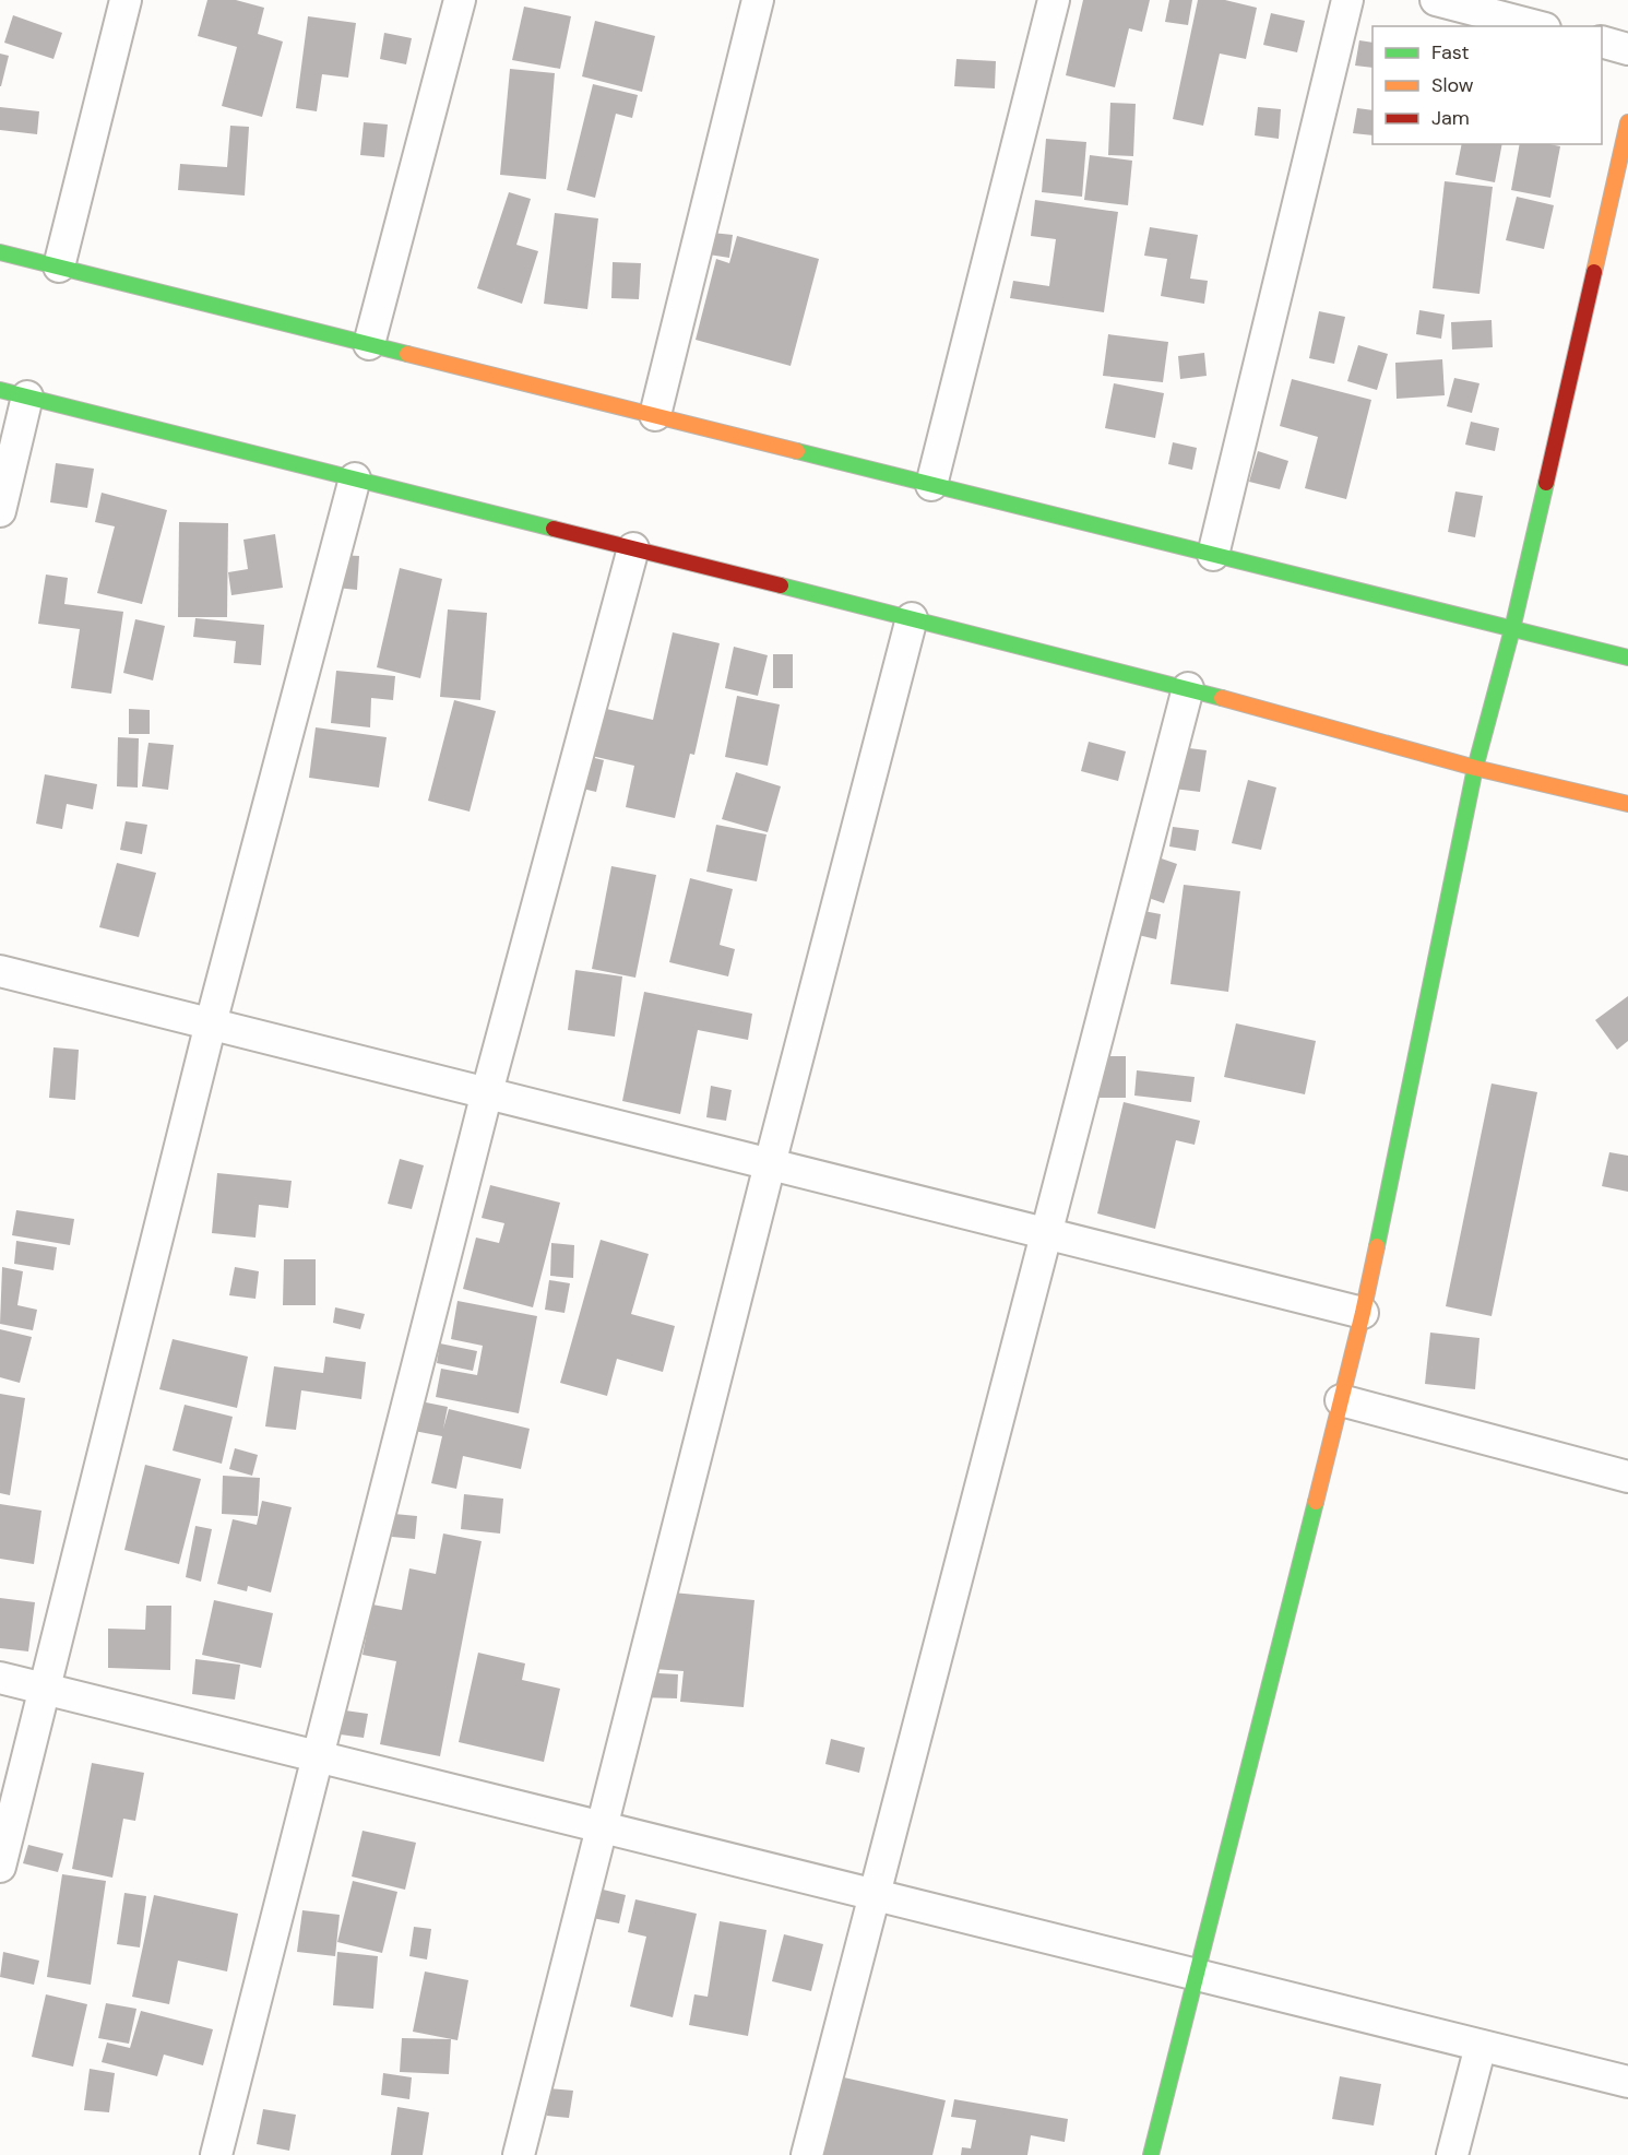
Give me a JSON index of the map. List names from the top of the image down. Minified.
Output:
{"legend":["Fast","Slow","Jam"]}
